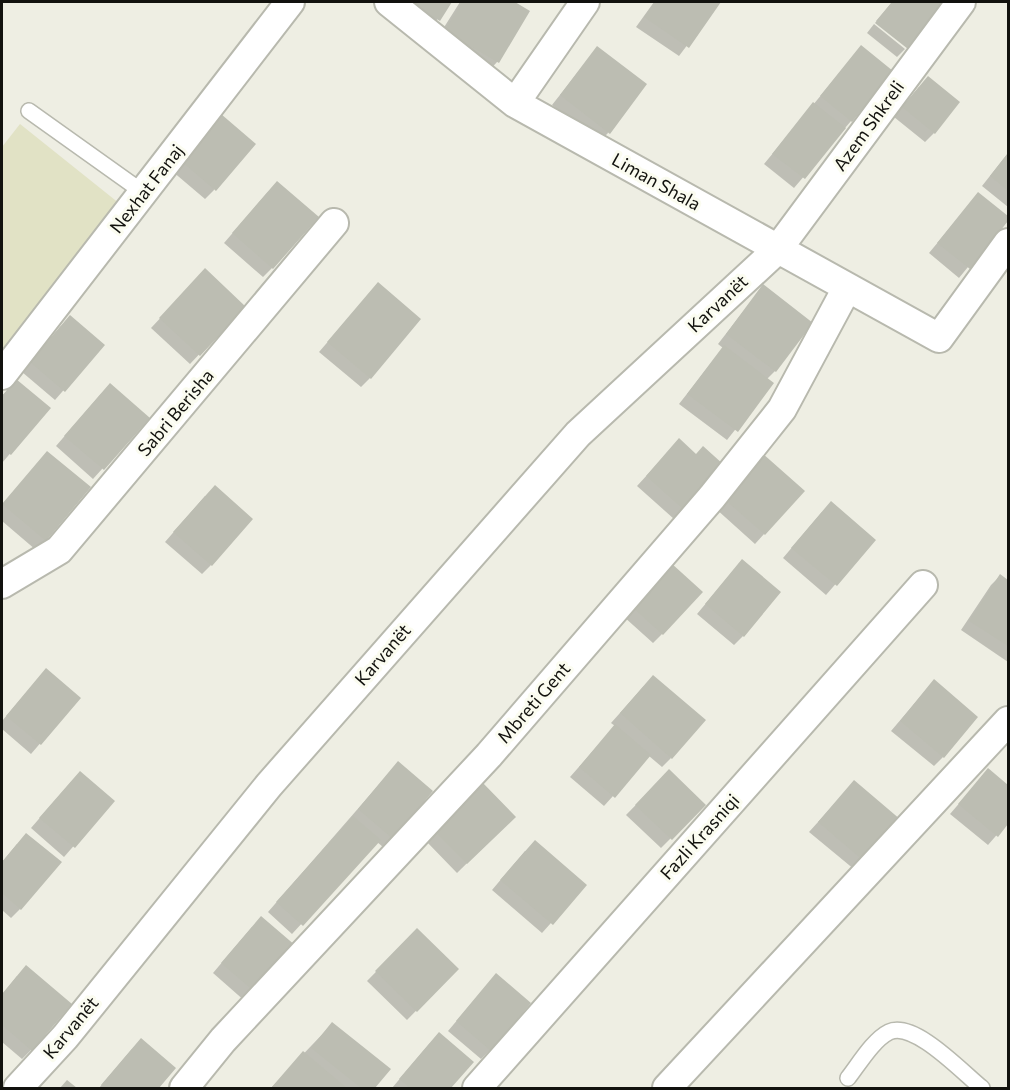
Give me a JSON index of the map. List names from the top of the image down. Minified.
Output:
{"streets":{"street":["Azem Shkreli","Liman Shala","Nexhat Fanaj","Karvanët","Sabri Berisha","Mbreti Gent","Fazli Krasniqi"]},"crossings":[["Azem Shkreli","Liman Shala"],["Azem Shkreli","Karvanët"],["Liman Shala","Karvanët"],["Liman Shala","Mbreti Gent"]]}
